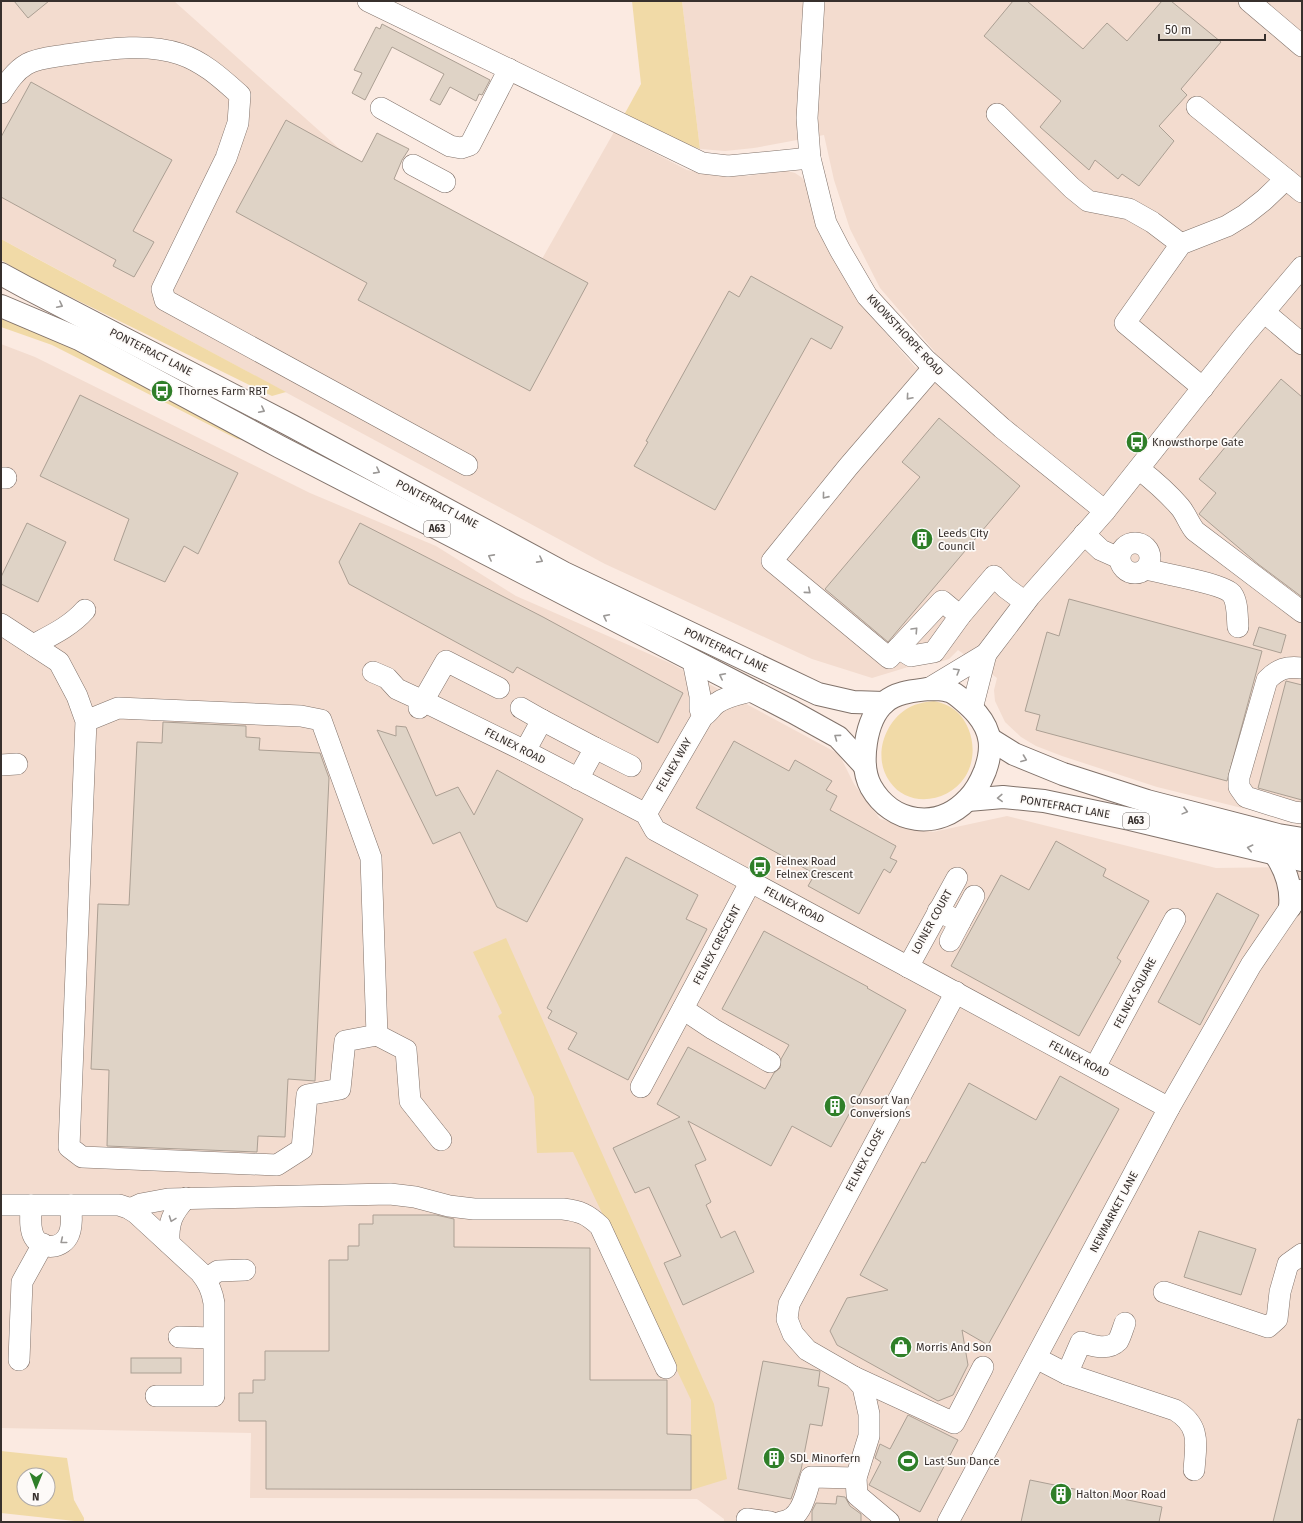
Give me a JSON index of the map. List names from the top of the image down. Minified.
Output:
{"streets":{"highway":["PONTEFRACT LANE","A63"],"street":["KNOWSTHORPE ROAD","FELNEX ROAD","FELNEX WAY","LOINER COURT","FELNEX CRESCENT","FELNEX SQUARE","FELNEX CLOSE","NEWMARKET LANE"]},"crossings":[["PONTEFRACT LANE","A63"],["PONTEFRACT LANE","FELNEX WAY"],["FELNEX ROAD","FELNEX WAY"],["FELNEX ROAD","LOINER COURT"],["FELNEX ROAD","FELNEX CRESCENT"],["FELNEX ROAD","FELNEX SQUARE"],["FELNEX ROAD","FELNEX CLOSE"],["FELNEX ROAD","NEWMARKET LANE"]],"places":{"bus stop":["Thornes Farm RBT","Knowsthorpe Gate","Felnex Road Felnex Crescent"],"building":["Leeds City Council","Consort Van Conversions","SDL Minorfern","Halton Moor Road"],"shop":["Morris And Son"],"sports":["Last Sun Dance"]},"scale_bar":"50 m","north":"bottom"}
